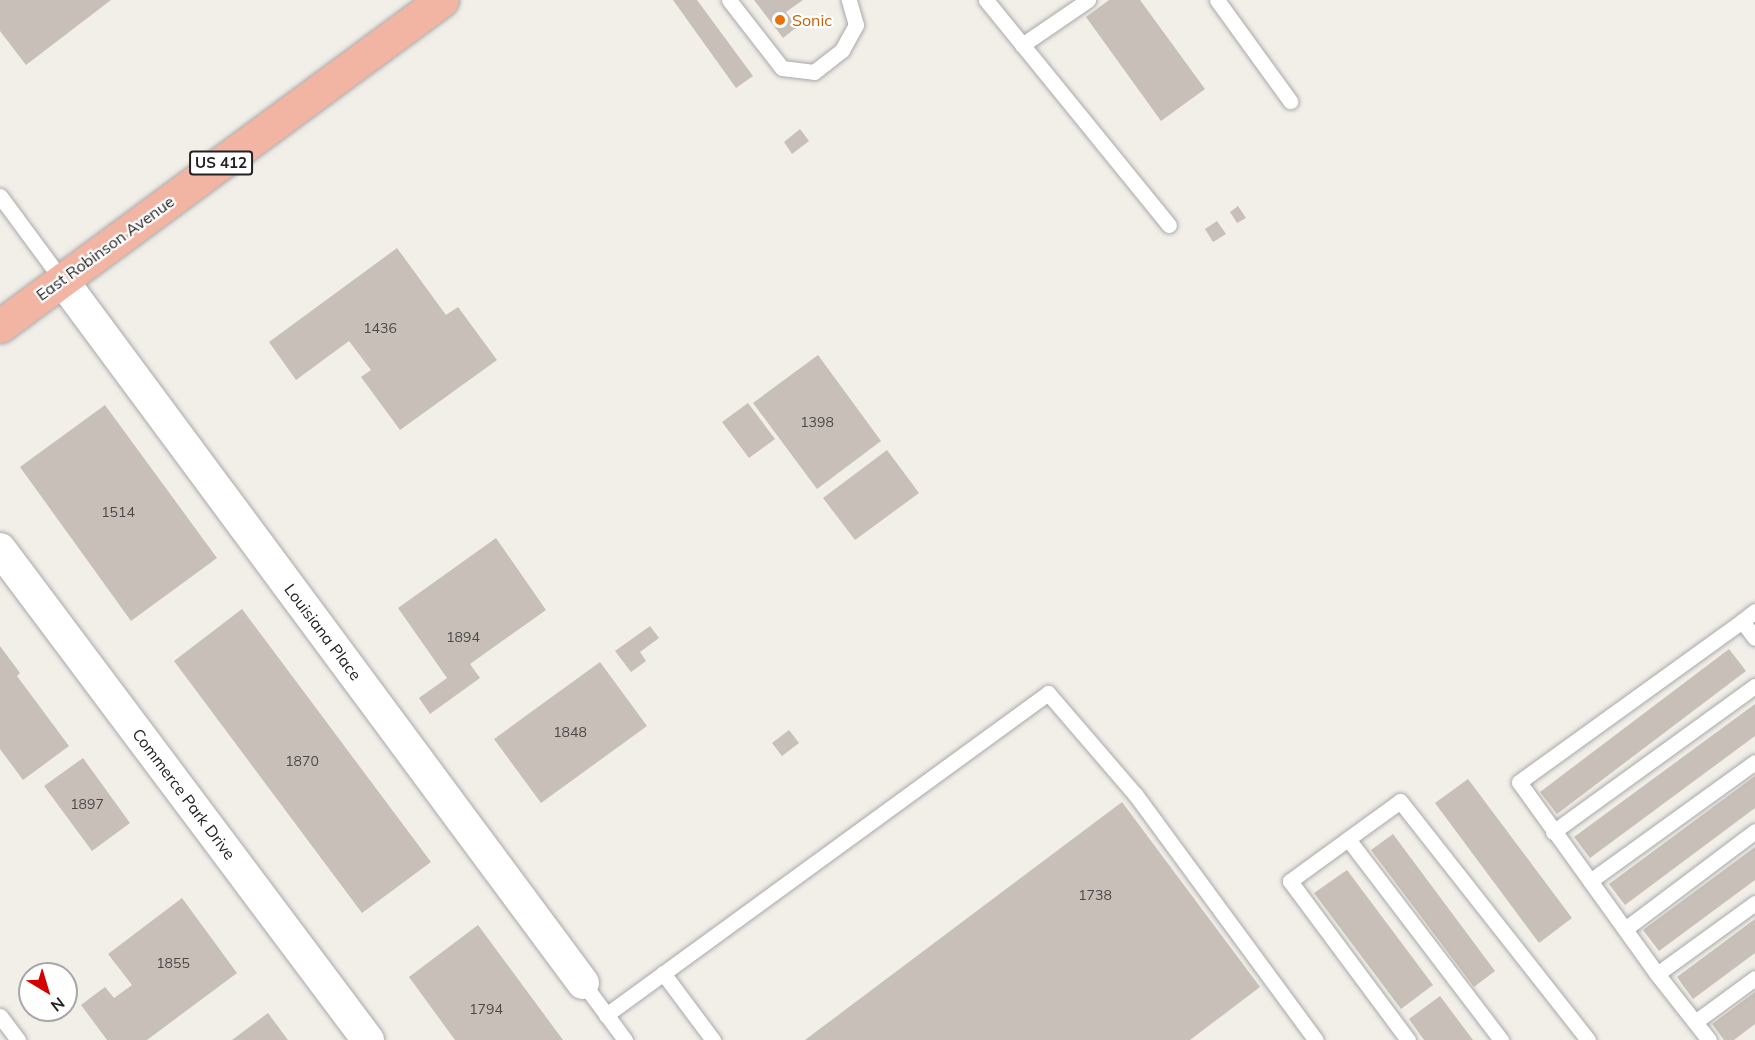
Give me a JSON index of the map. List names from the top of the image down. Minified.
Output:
{"streets":{"highway":["US 412","East Robinson Avenue"],"street":["Louisiana Place","Commerce Park Drive"]},"crossings":[["East Robinson Avenue","Louisiana Place"]],"places":["Sonic"],"house_numbers":["1436","1398","1514","1894","1848","1870","1897","1738","1855","1794"],"north":"bottom right"}
